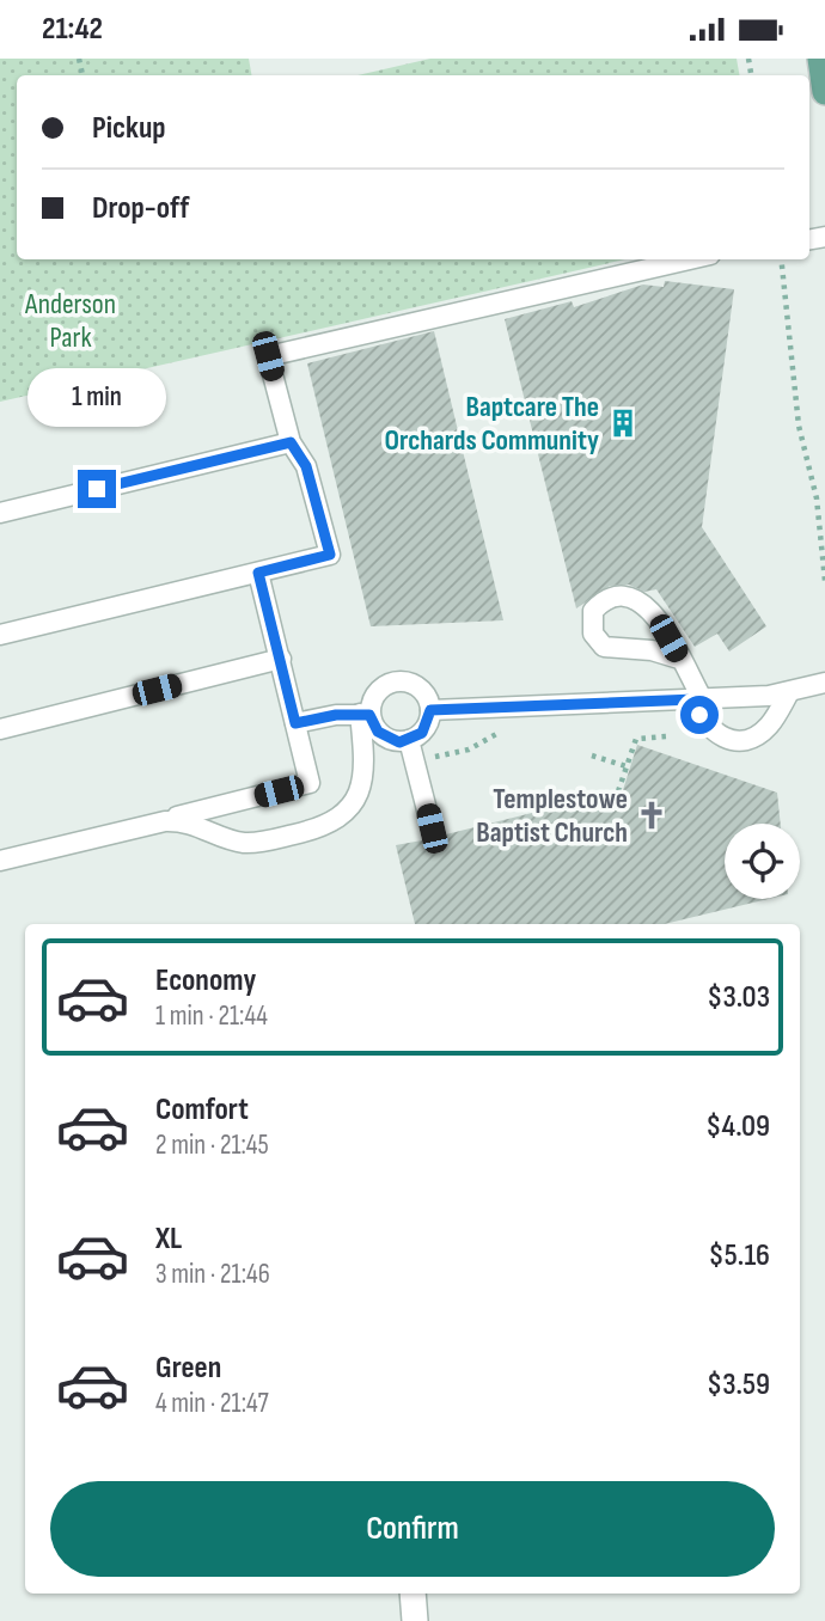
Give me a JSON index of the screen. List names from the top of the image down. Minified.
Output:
{"parks":["Anderson Park"],"places":{"building":["Baptcare The Orchards Community"],"church":["Templestowe Baptist Church"]},"page":{"status":"21:42","banner":["Pickup","Drop-off"],"bubble":"1 min","list":[{"name":"Economy","note":"1 min · 21:44","value":"$3.03"},{"name":"Comfort","note":"2 min · 21:45","value":"$4.09"},{"name":"XL","note":"3 min · 21:46","value":"$5.16"},{"name":"Green","note":"4 min · 21:47","value":"$3.59"}],"buttons":"Confirm"}}
